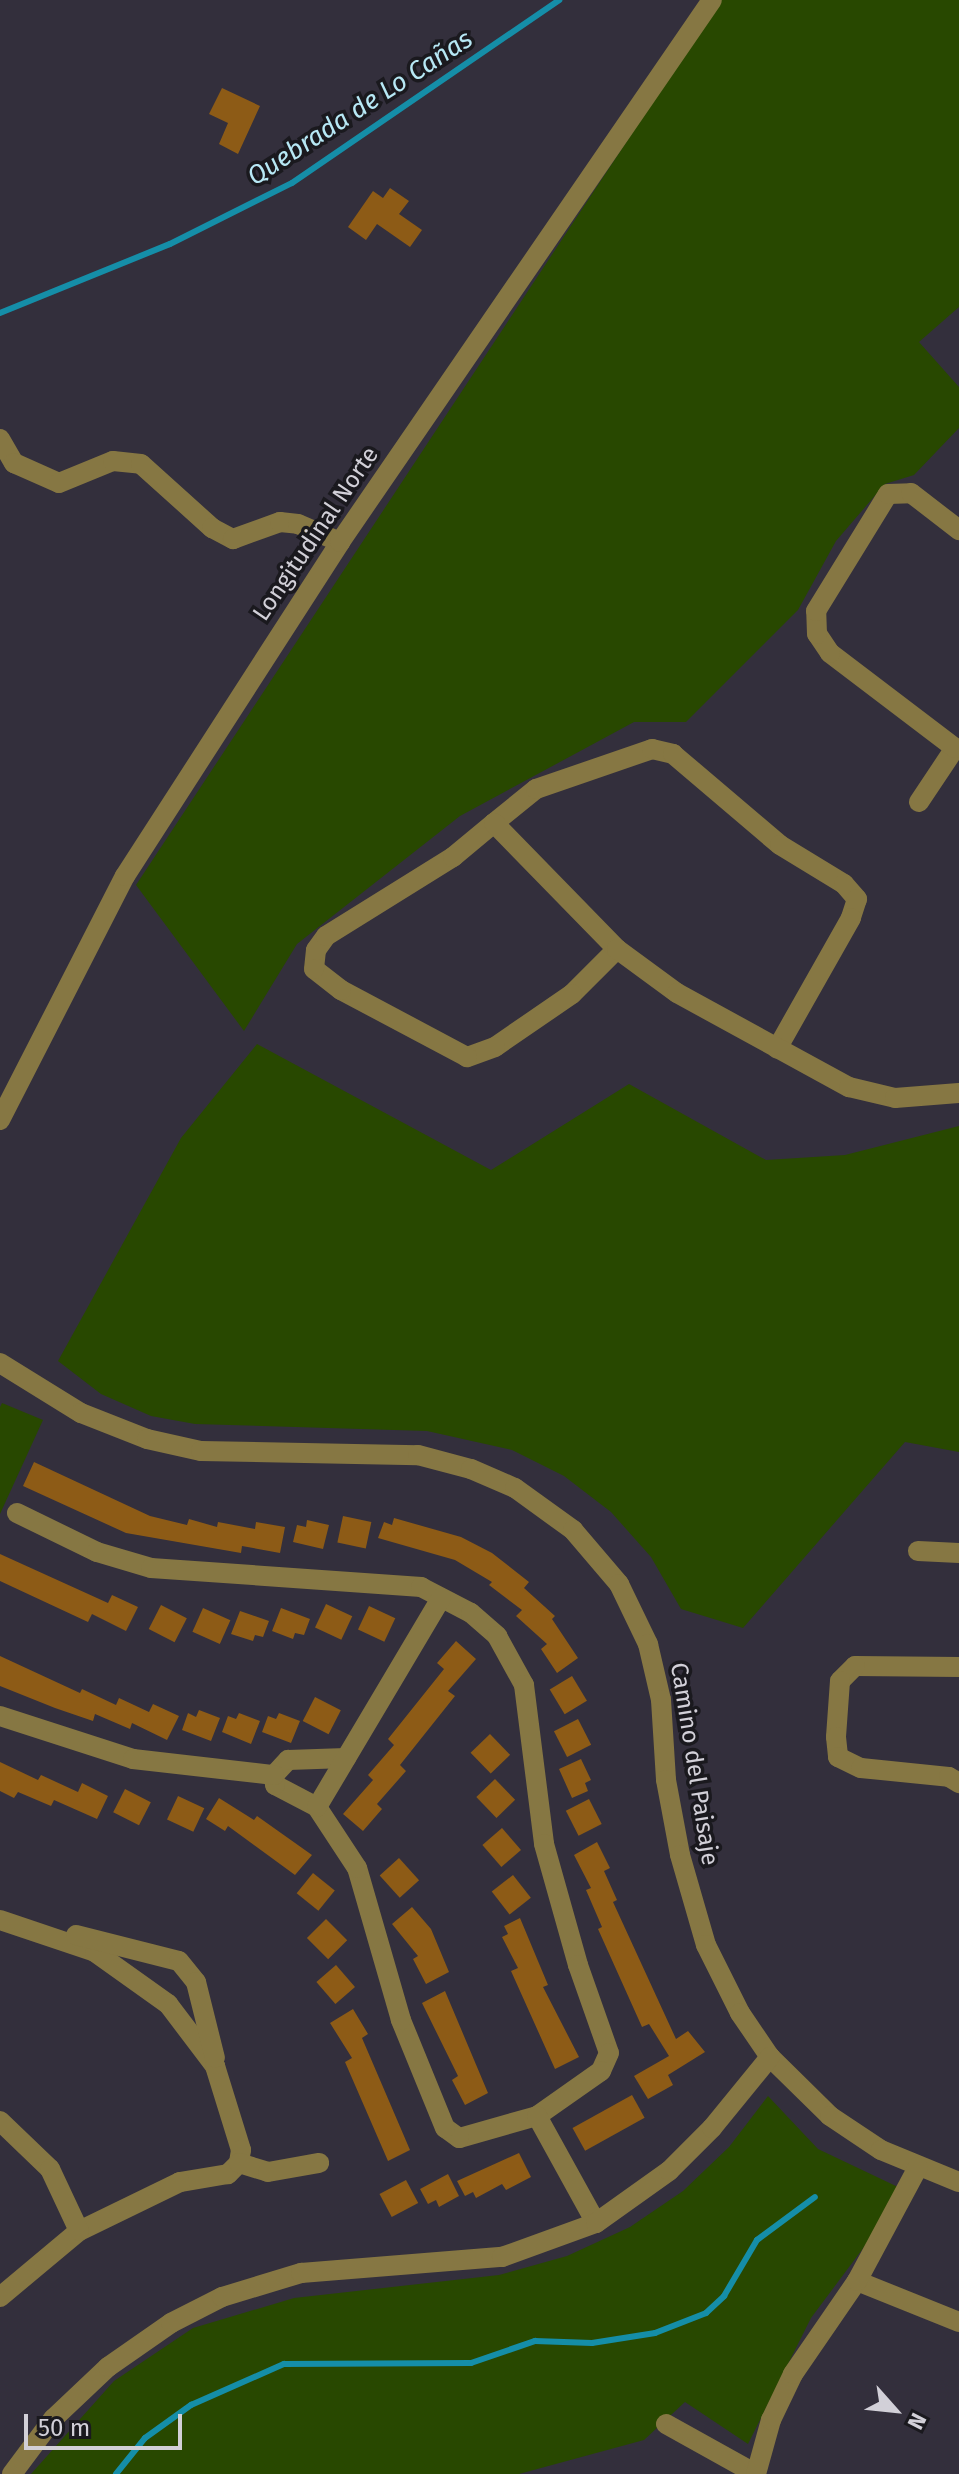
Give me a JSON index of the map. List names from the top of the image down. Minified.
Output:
{"streets":{"street":["Longitudinal Norte","Camino del Paisaje"]},"water":["Quebrada de Lo Cañas"],"scale_bar":"50 m","north":"bottom right"}
